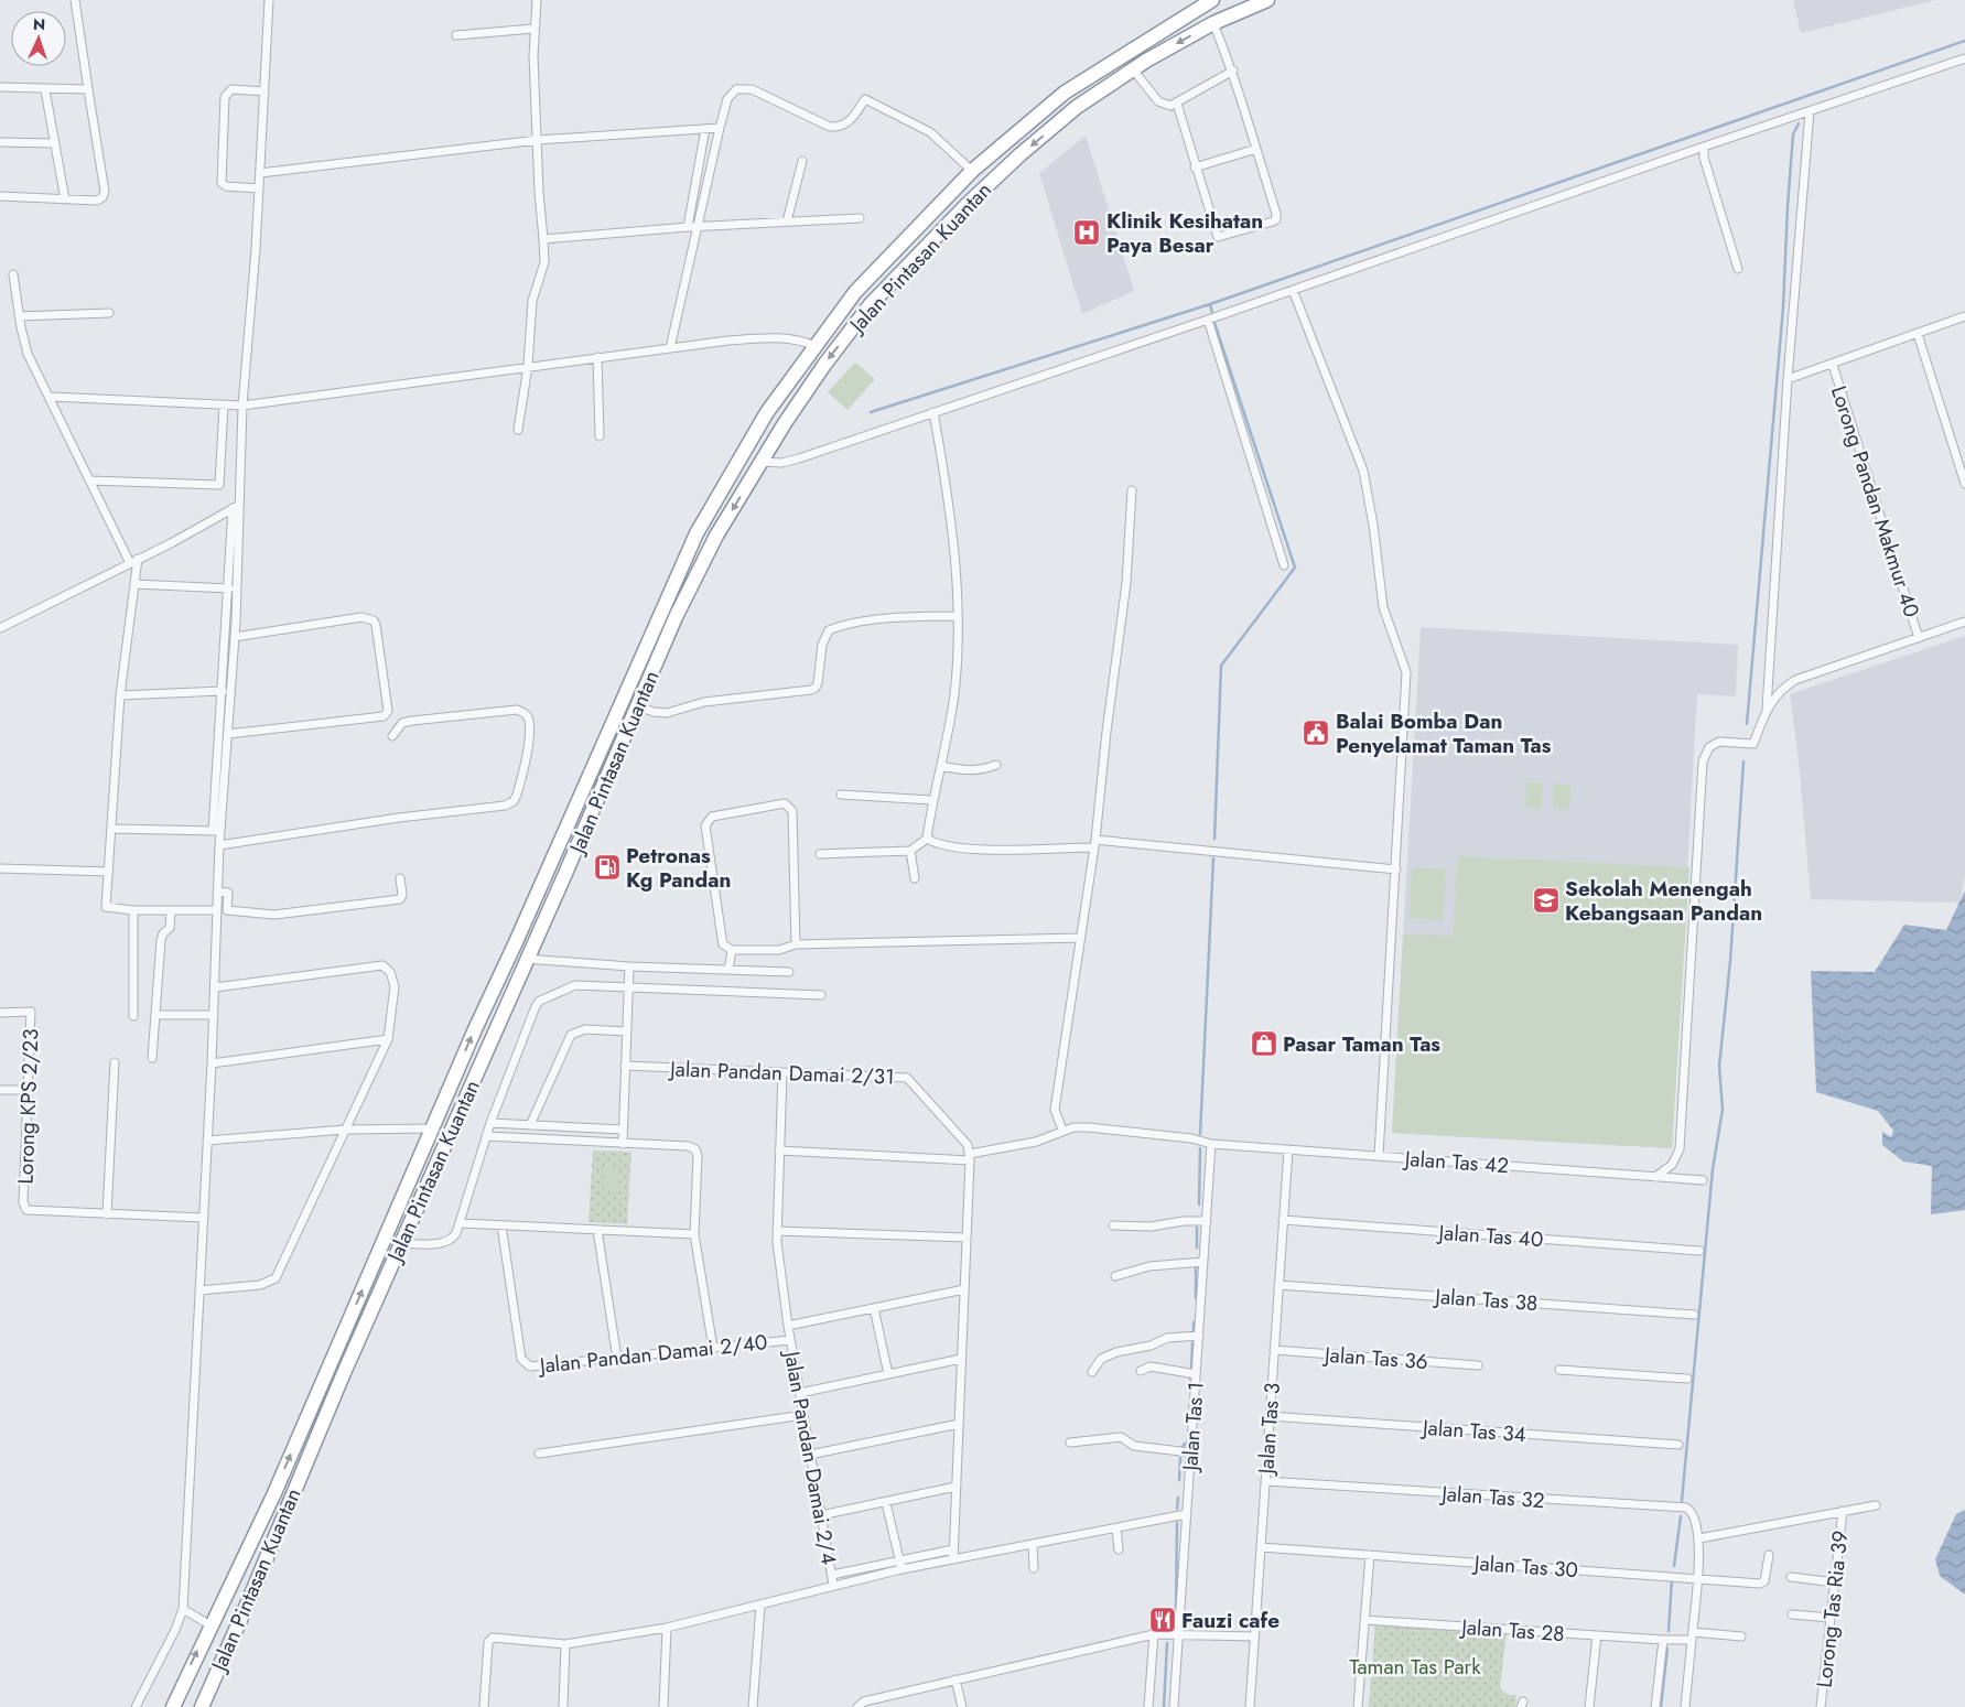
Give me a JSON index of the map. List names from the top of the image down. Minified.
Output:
{"streets":{"highway":["Jalan Pintasan Kuantan"],"street":["Lorong Pandan Makmur 40","Jalan Pandan Damai 2/31","Lorong KPS 2/23","Jalan Tas 42","Jalan Tas 40","Jalan Tas 38","Jalan Pandan Damai 2/40","Jalan Tas 36","Jalan Tas 1","Jalan Tas 3","Jalan Tas 34","Jalan Pandan Damai 2/4","Jalan Tas 32","Jalan Tas 30","Lorong Tas Ria 39","Jalan Tas 28"]},"crossings":[["Jalan Pandan Damai 2/31","Jalan Pandan Damai 2/4"],["Jalan Tas 42","Jalan Tas 1"],["Jalan Tas 42","Jalan Tas 3"],["Jalan Tas 40","Jalan Tas 3"],["Jalan Tas 38","Jalan Tas 3"],["Jalan Pandan Damai 2/40","Jalan Pandan Damai 2/4"],["Jalan Tas 36","Jalan Tas 3"],["Jalan Tas 3","Jalan Tas 34"],["Jalan Tas 3","Jalan Tas 32"],["Jalan Tas 3","Jalan Tas 30"],["Jalan Tas 32","Jalan Tas 30"],["Jalan Tas 32","Jalan Tas 28"]],"parks":["Taman Tas Park"],"places":{"hospital":["Klinik Kesihatan Paya Besar"],"public building":["Balai Bomba Dan Penyelamat Taman Tas"],"fuel station":["Petronas Kg Pandan"],"school or university":["Sekolah Menengah Kebangsaan Pandan"],"shop":["Pasar Taman Tas"],"restaurant":["Fauzi cafe"]},"north":"top"}
